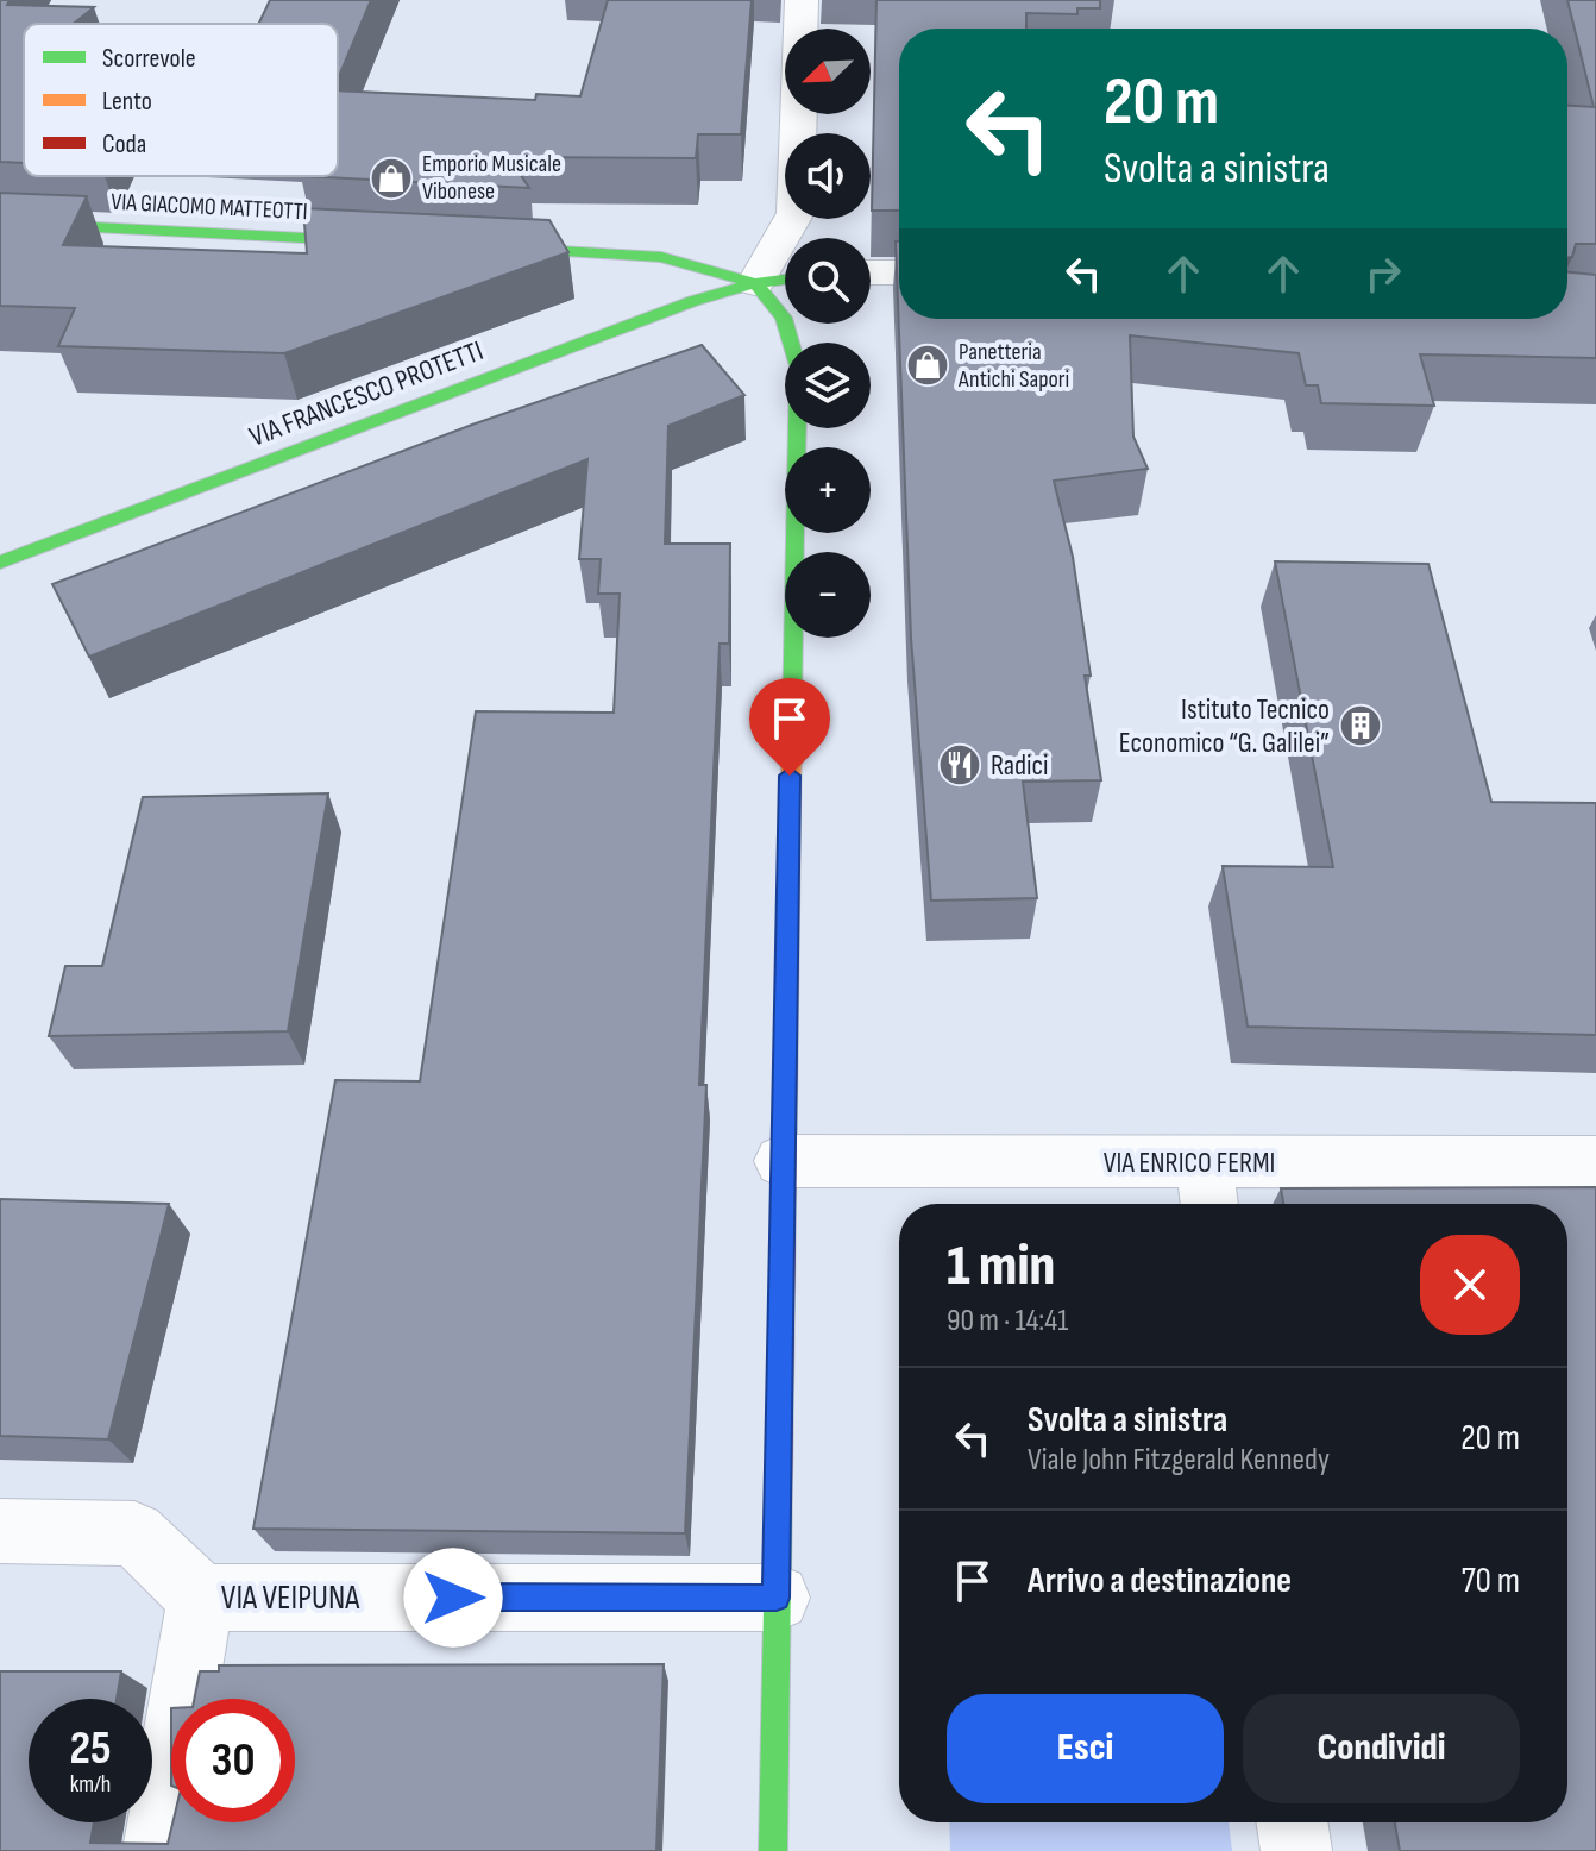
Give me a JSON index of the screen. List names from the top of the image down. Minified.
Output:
{"streets":{"main road":["VIA GIACOMO MATTEOTTI","VIA FRANCESCO PROTETTI"],"street":["VIA ENRICO FERMI","VIA VEIPUNA"]},"places":{"shop":["Emporio Musicale Vibonese","Panetteria Antichi Sapori"],"building":["Istituto Tecnico Economico “G. Galilei”"],"restaurant":["Radici"]},"legend":["Scorrevole","Lento","Coda"],"north":"bottom left","page":{"map_buttons":["+","−"],"turn":["20 m","Svolta a sinistra"],"heading":["1 min","90 m · 14:41"],"list":[{"name":"Svolta a sinistra","note":"Viale John Fitzgerald Kennedy","value":"20 m"},{"name":"Arrivo a destinazione","value":"70 m"}],"buttons":["Esci","Condividi"],"speed":"25 km/h","limit":"30"}}
